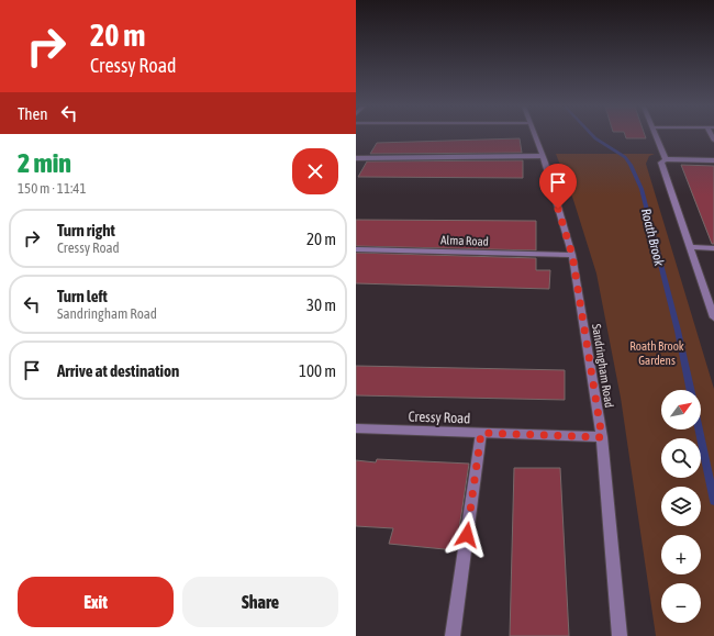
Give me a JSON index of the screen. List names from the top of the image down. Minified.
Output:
{"streets":{"street":["Alma Road","Sandringham Road","Cressy Road"]},"crossings":[["Alma Road","Sandringham Road"],["Sandringham Road","Cressy Road"]],"water":["Roath Brook"],"parks":["Roath Brook Gardens"],"north":"top right","page":{"turn":["20 m","Cressy Road"],"then":"Then","heading":["2 min","150 m · 11:41"],"list":[{"name":"Turn right","note":"Cressy Road","value":"20 m"},{"name":"Turn left","note":"Sandringham Road","value":"30 m"},{"name":"Arrive at destination","value":"100 m"}],"map_buttons":["+","−"],"buttons":["Exit","Share"]}}
